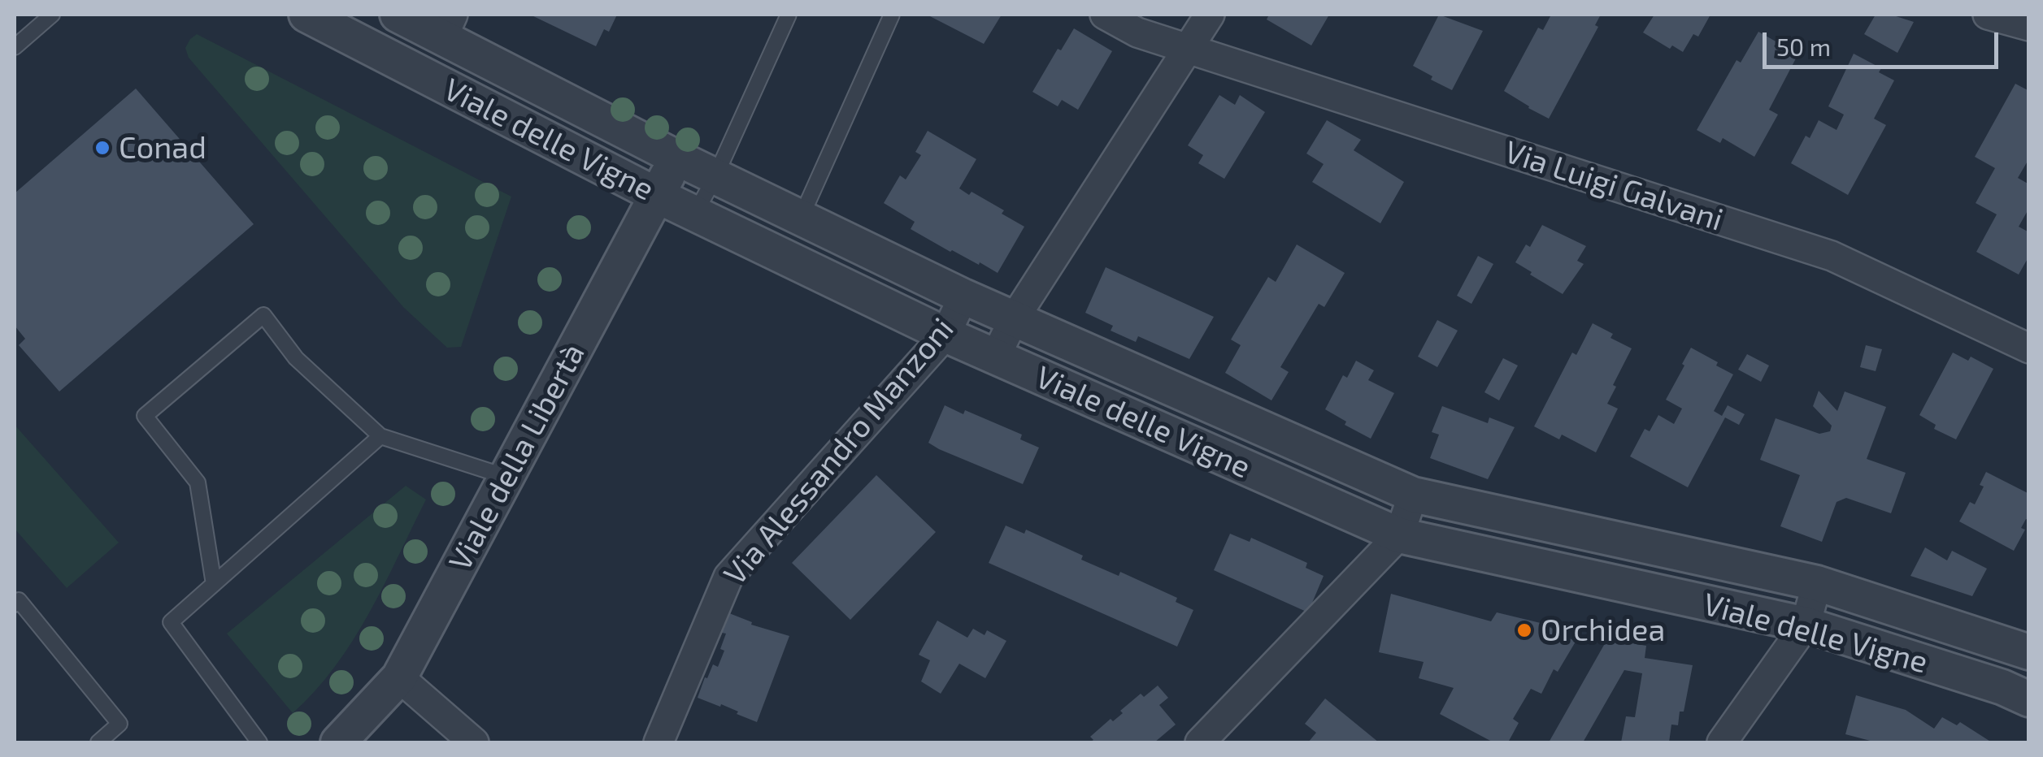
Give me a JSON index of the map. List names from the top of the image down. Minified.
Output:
{"streets":{"street":["Viale delle Vigne","Via Luigi Galvani","Via Alessandro Manzoni","Viale della Libertà"]},"crossings":[["Viale delle Vigne","Via Alessandro Manzoni"],["Viale delle Vigne","Viale della Libertà"]],"places":["Conad","Orchidea"],"scale_bar":"50 m"}
